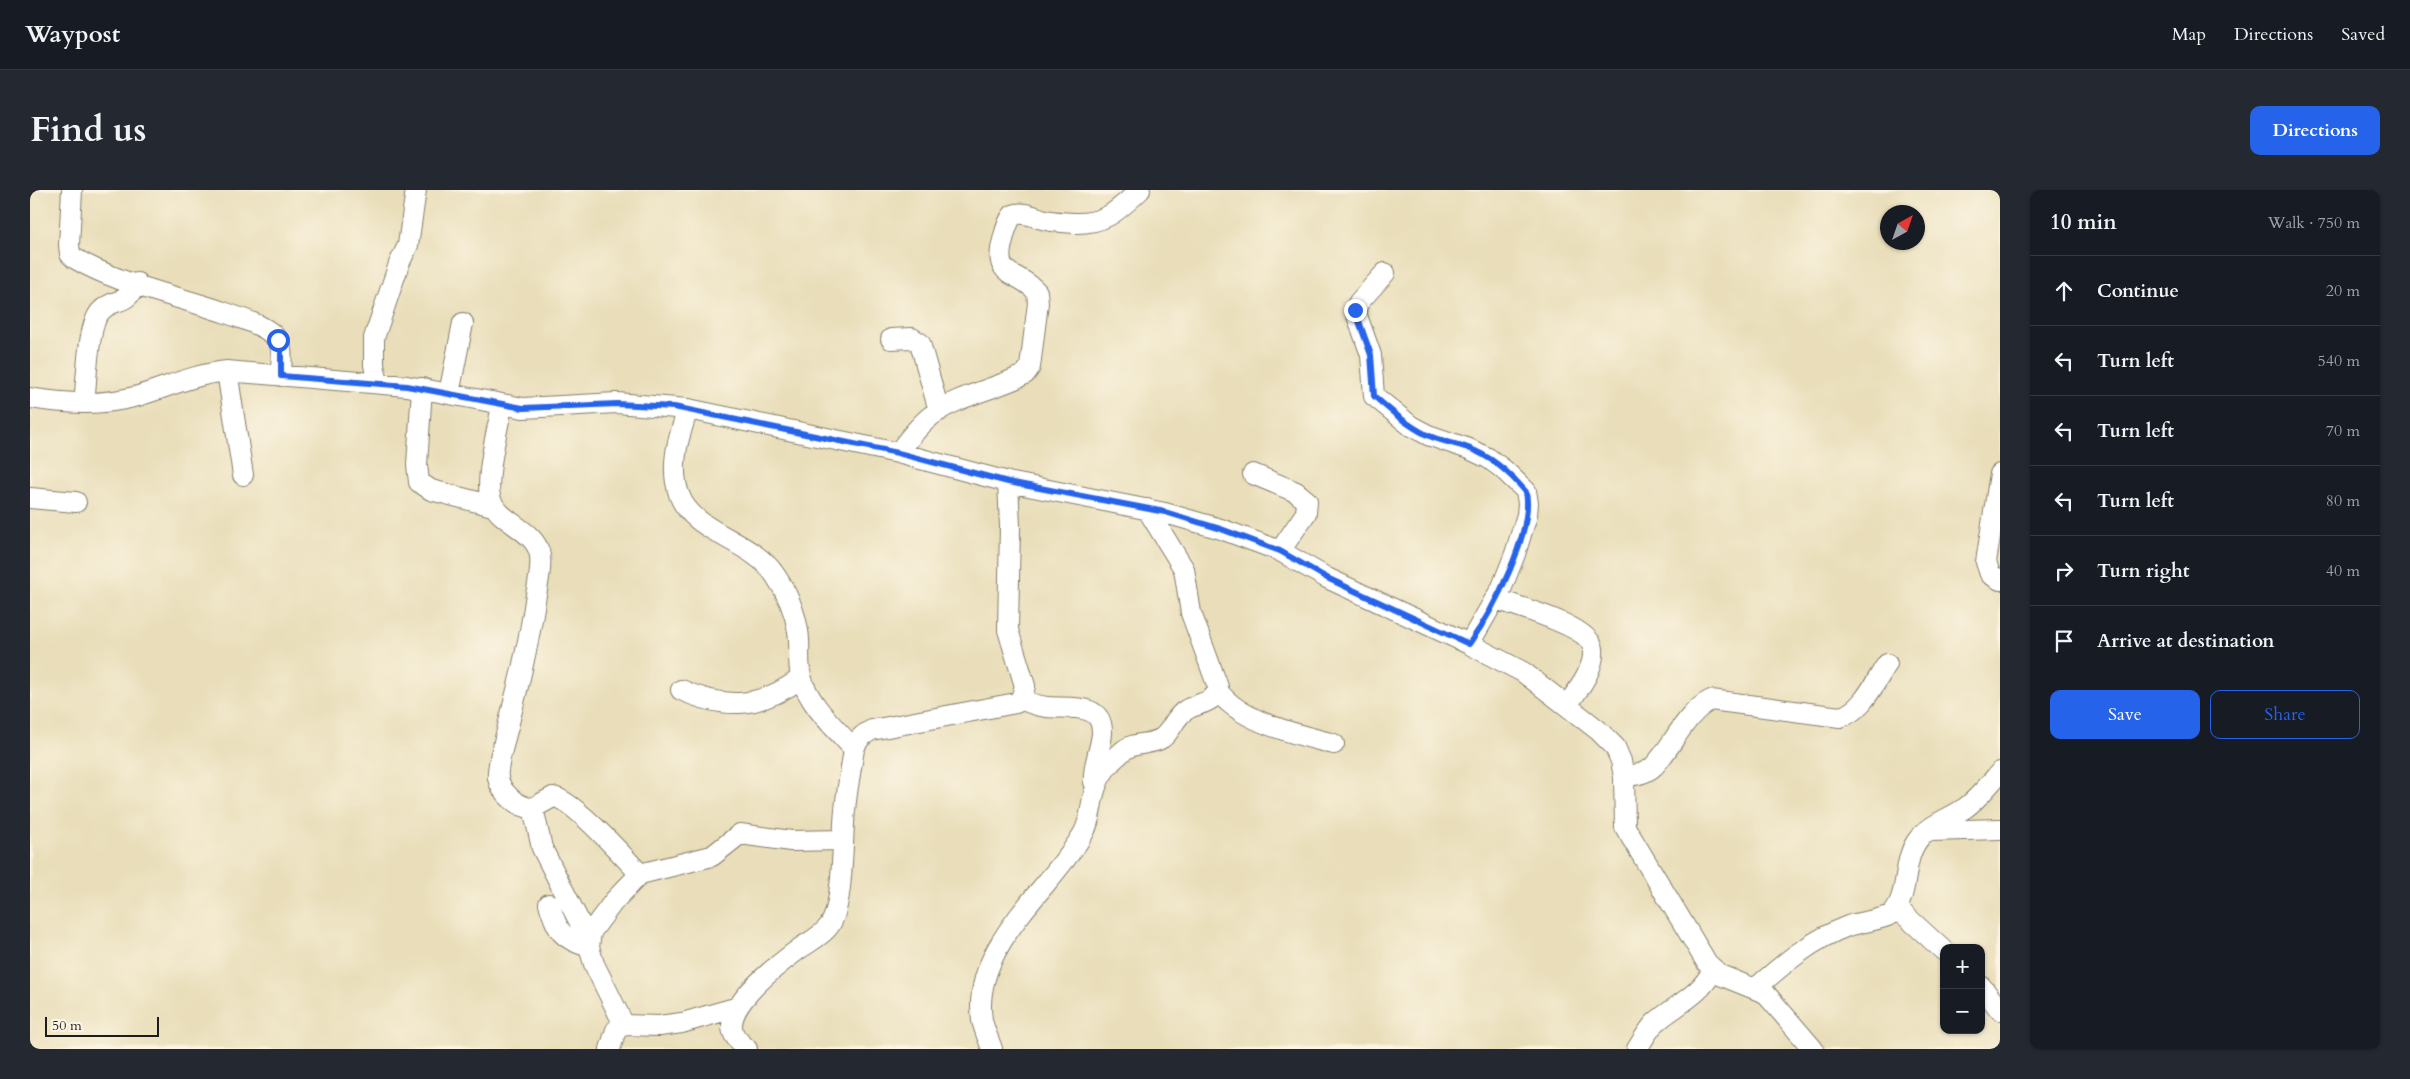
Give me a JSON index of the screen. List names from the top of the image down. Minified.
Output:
{"scale_bar":"50 m","north":"top right","page":{"header":"Waypost","nav":["Map","Directions","Saved"],"title":"Find us","buttons":["Directions",["Save","Share"]],"heading":["10 min","Walk · 750 m"],"list":[["Continue","20 m"],["Turn left","540 m"],["Turn left","70 m"],["Turn left","80 m"],["Turn right","40 m"],"Arrive at destination"],"map_buttons":["+","−"],"scale":"50 m"}}
